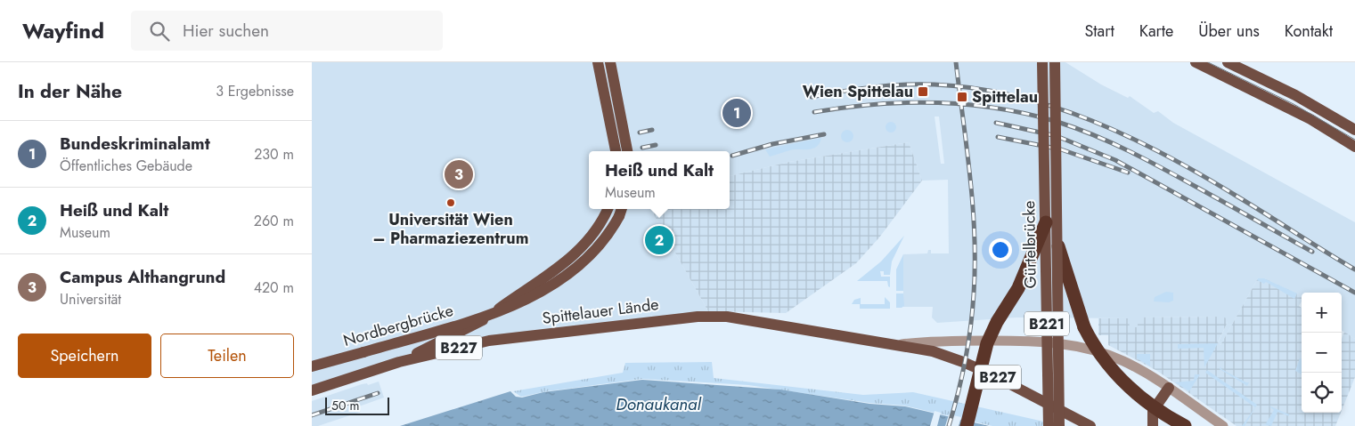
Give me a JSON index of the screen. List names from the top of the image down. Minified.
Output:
{"streets":{"main road":["Gürtelbrücke","Spittelauer Lände","B221","Nordbergbrücke","B227"]},"crossings":[["Spittelauer Lände","Nordbergbrücke"],["Spittelauer Lände","B227"]],"water":["Donaukanal"],"places":{"transit":["Wien Spittelau","Spittelau"],"other":["Universität Wien – Pharmaziezentrum"]},"scale_bar":"50 m","page":{"header":"Wayfind","search":"Hier suchen","nav":["Start","Karte","Über uns","Kontakt"],"heading":["In der Nähe","3 Ergebnisse"],"pins":["1","3","2"],"list":[{"mark":"1","name":"Bundeskriminalamt","note":"Öffentliches Gebäude","value":"230 m"},{"mark":"2","name":"Heiß und Kalt","note":"Museum","value":"260 m"},{"mark":"3","name":"Campus Althangrund","note":"Universität","value":"420 m"}],"popup":["Heiß und Kalt","Museum"],"map_buttons":["+","−"],"buttons":["Speichern","Teilen"],"scale":"50 m"}}
